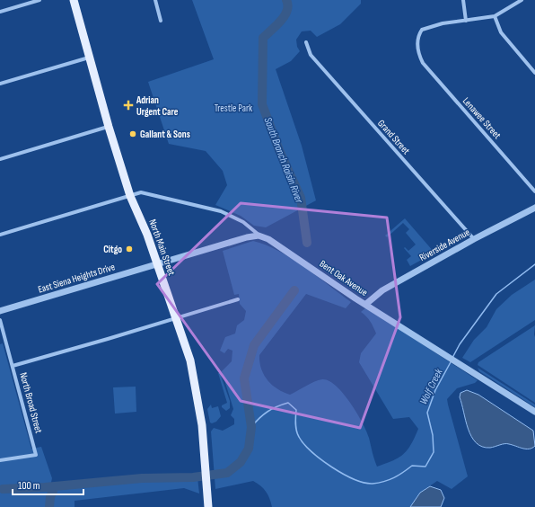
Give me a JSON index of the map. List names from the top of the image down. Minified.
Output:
{"streets":{"main road":["North Main Street"],"street":["Lenawee Street","Grand Street","Riverside Avenue","East Siena Heights Drive","Bent Oak Avenue","North Broad Street"]},"crossings":[["Grand Street","Riverside Avenue"],["Riverside Avenue","Bent Oak Avenue"],["North Main Street","East Siena Heights Drive"],["North Main Street","Bent Oak Avenue"],["East Siena Heights Drive","Bent Oak Avenue"]],"water":["South Branch Raisin River","Wolf Creek"],"parks":["Trestle Park"],"places":{"health":["Adrian Urgent Care"],"other":["Gallant & Sons","Citgo"]},"scale_bar":"100 m"}
